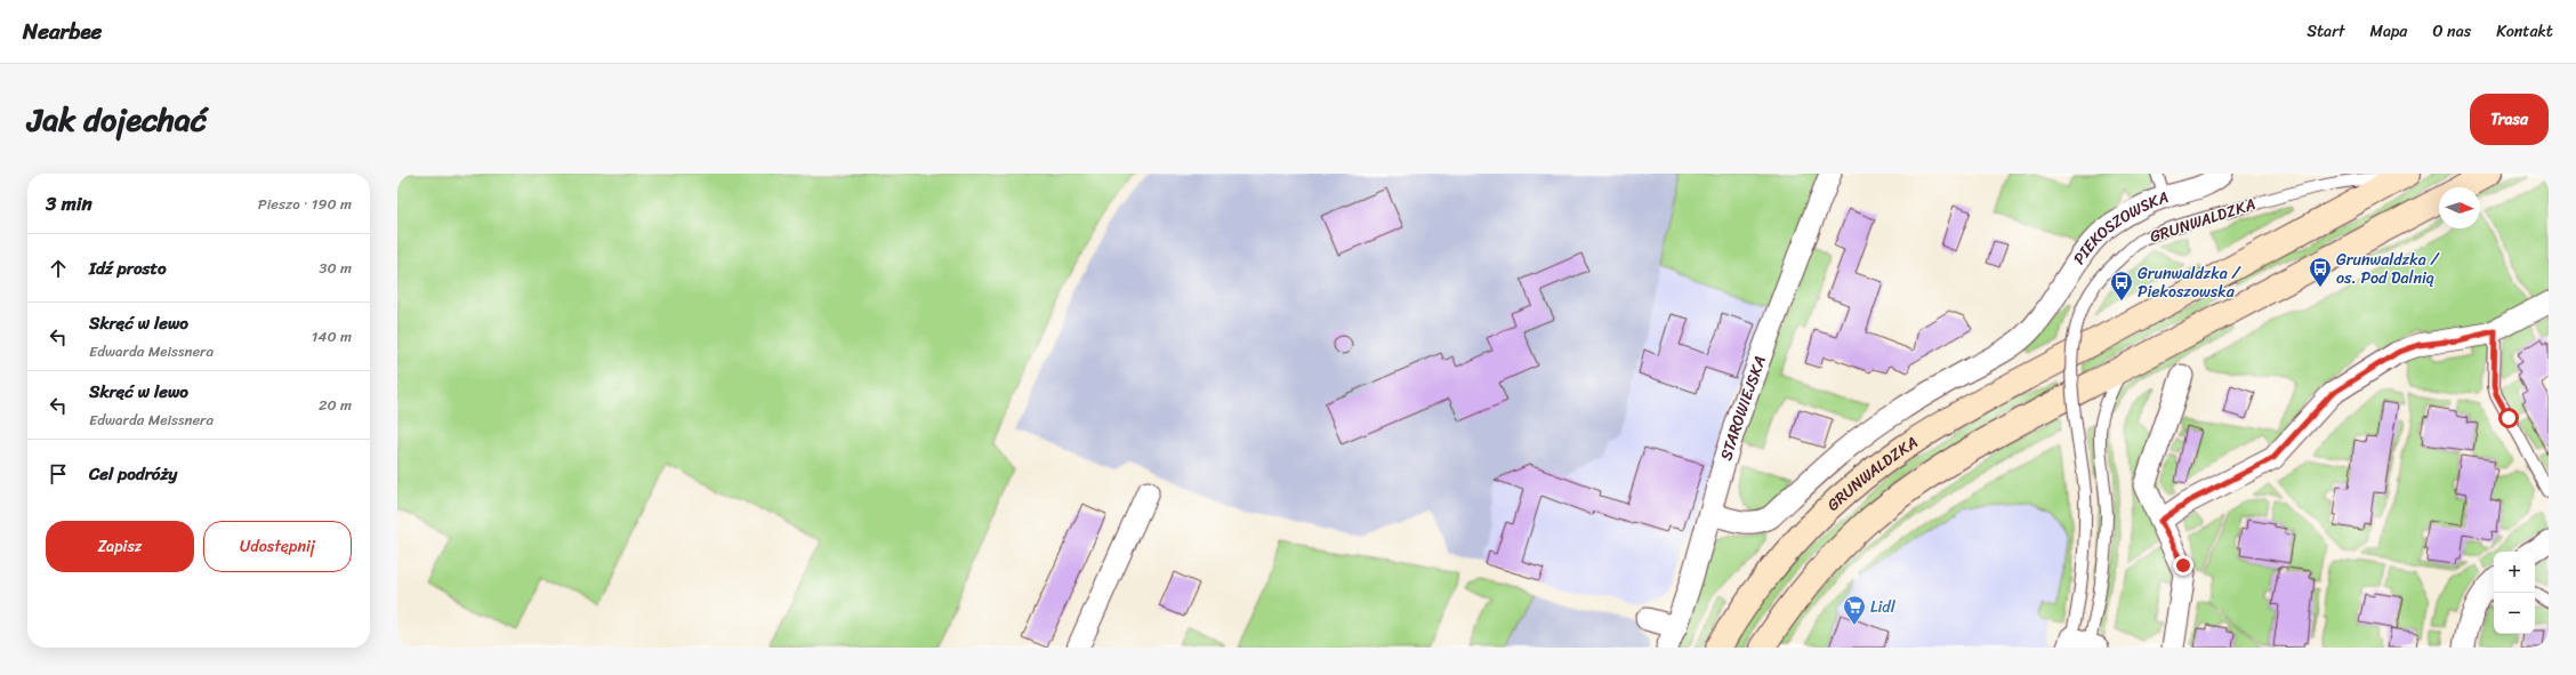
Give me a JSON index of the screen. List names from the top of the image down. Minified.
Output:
{"streets":{"main road":["GRUNWALDZKA"],"street":["PIEKOSZOWSKA","STAROWIEJSKA"]},"crossings":[["PIEKOSZOWSKA","STAROWIEJSKA"]],"places":{"bus stop":["Grunwaldzka / os. Pod Dalnią","Grunwaldzka / Piekoszowska"],"supermarket":["Lidl"]},"north":"right","page":{"header":"Nearbee","nav":["Start","Mapa","O nas","Kontakt"],"title":"Jak dojechać","buttons":["Trasa",["Zapisz","Udostępnij"]],"heading":["3 min","Pieszo · 190 m"],"list":[["Idź prosto","30 m"],["Skręć w lewo","Edwarda Meissnera","140 m"],["Skręć w lewo","Edwarda Meissnera","20 m"],"Cel podróży"],"map_buttons":["+","−"]}}
